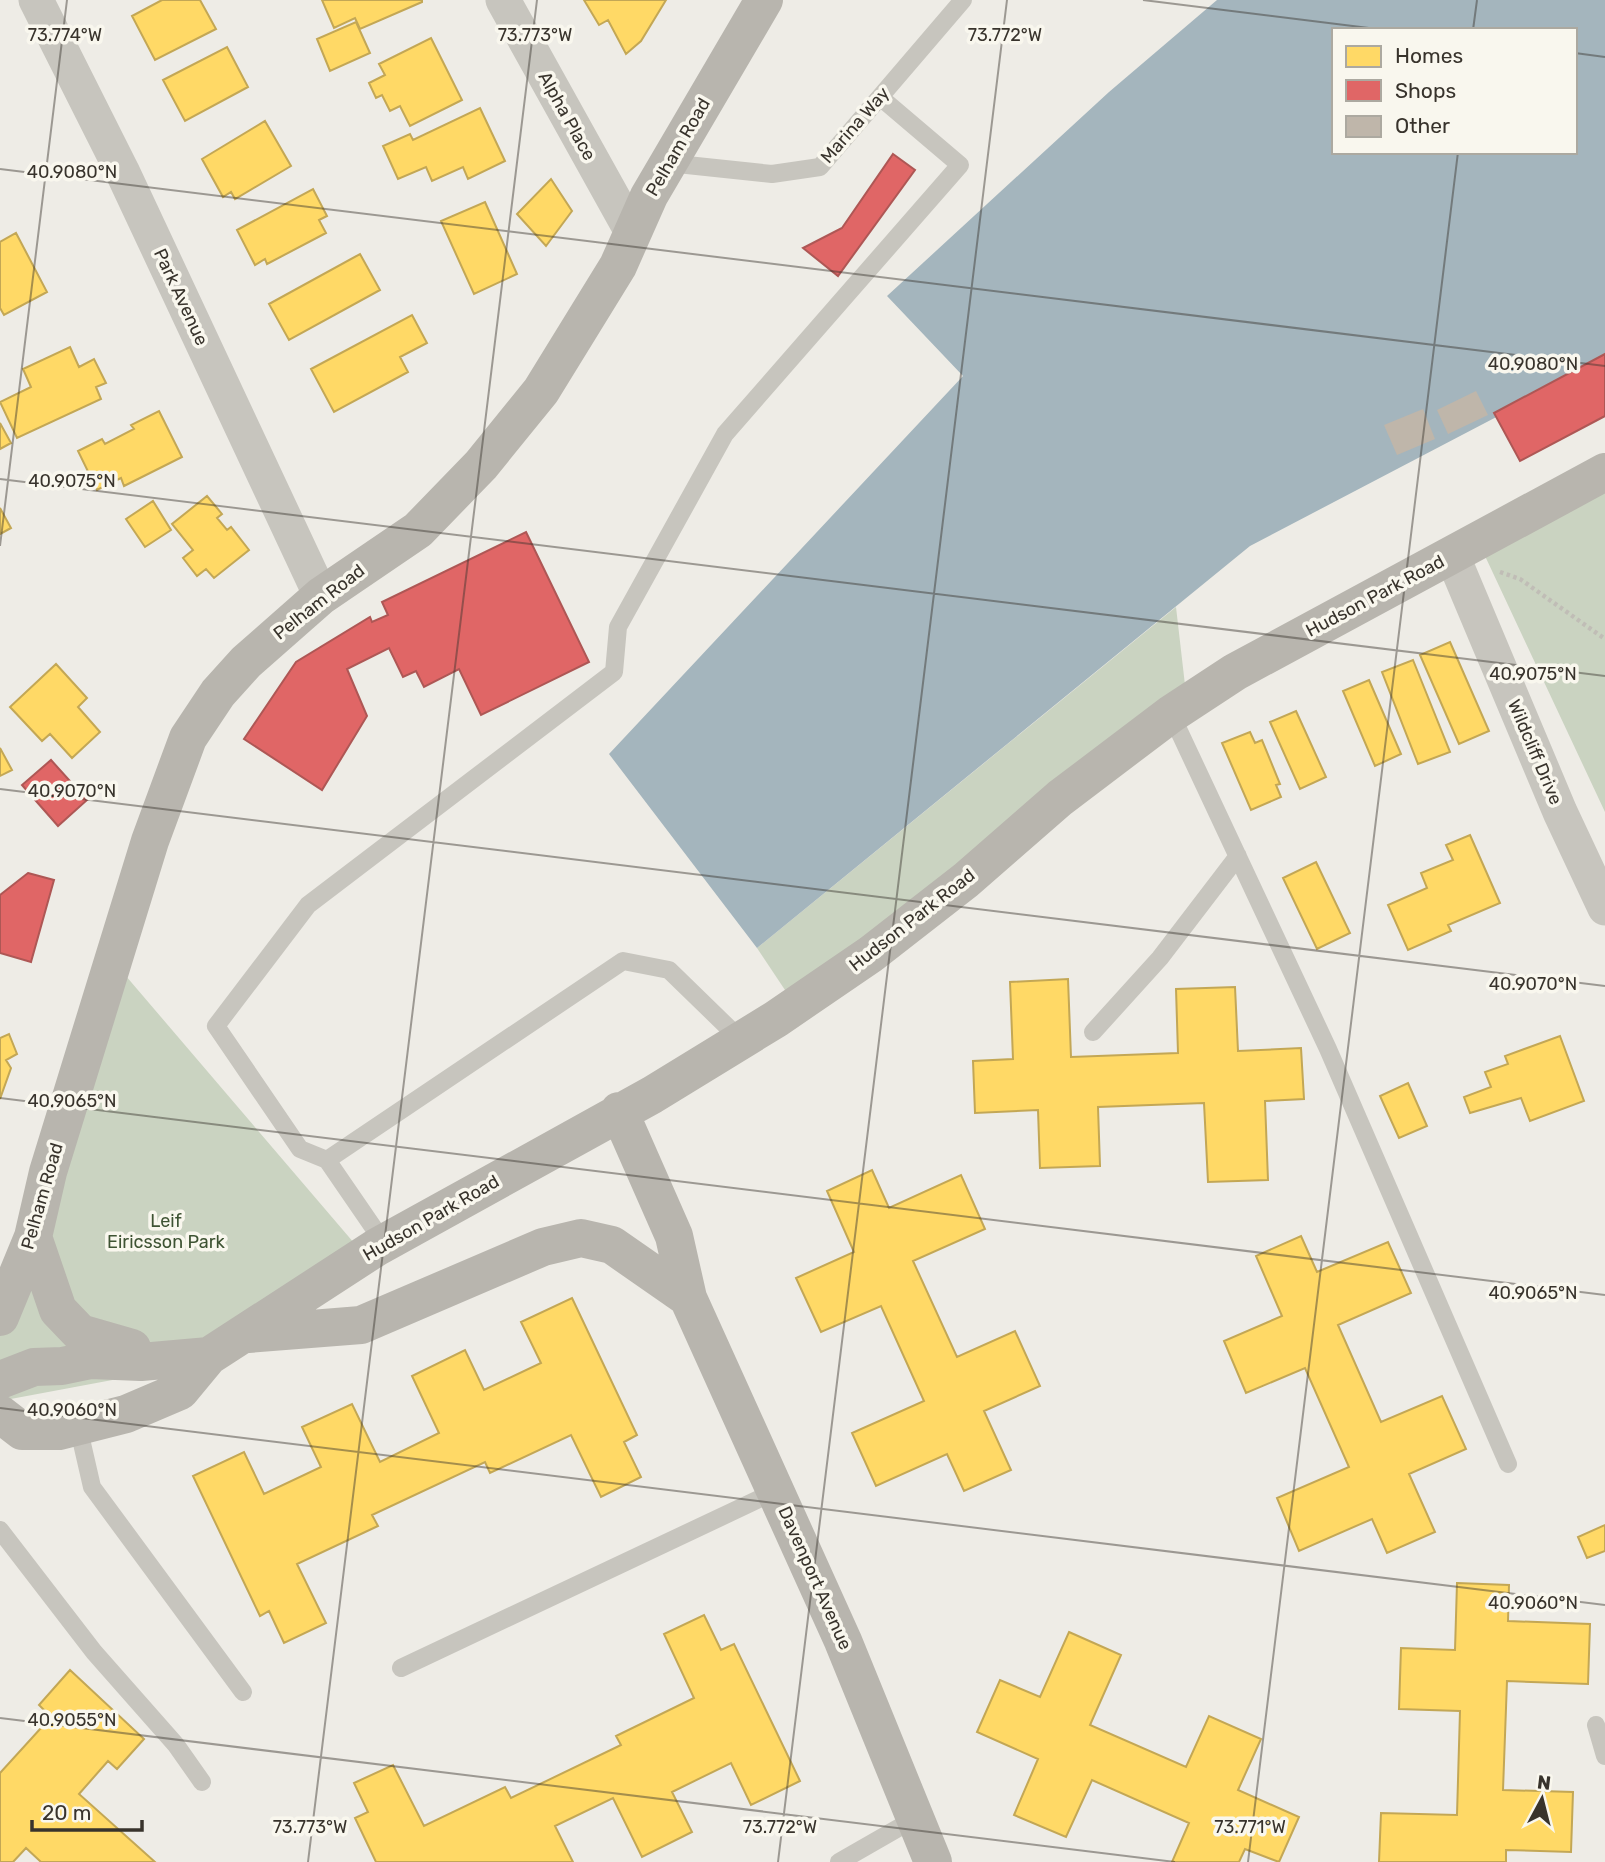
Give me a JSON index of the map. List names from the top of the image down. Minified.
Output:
{"streets":{"street":["Alpha Place","Pelham Road","Park Avenue","Hudson Park Road","Wildcliff Drive","Davenport Avenue"],"lane":["Marina Way"]},"crossings":[["Alpha Place","Pelham Road"],["Marina Way","Pelham Road"],["Pelham Road","Park Avenue"],["Hudson Park Road","Wildcliff Drive"],["Hudson Park Road","Davenport Avenue"]],"parks":["Leif Eiricsson Park"],"legend":["Homes","Shops","Other"],"scale_bar":"20 m","north":"top","coordinates":["73.774°W","73.773°W","73.772°W","40.9080°N","40.9075°N","40.9070°N","40.9065°N","40.9060°N","40.9055°N","73.771°W"]}
